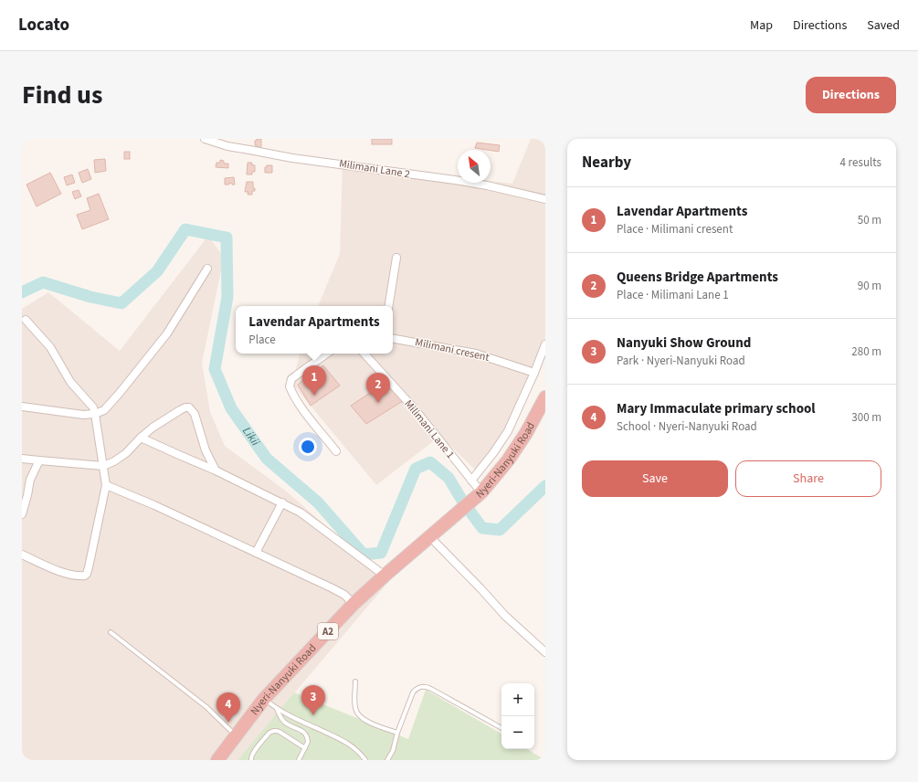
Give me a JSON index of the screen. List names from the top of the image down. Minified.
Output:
{"streets":{"highway":["Nyeri-Nanyuki Road","A2"],"street":["Milimani Lane 2","Milimani cresent","Milimani Lane 1"]},"crossings":[["Milimani Lane 1","Nyeri-Nanyuki Road"]],"water":["Likii"],"north":"top left","page":{"header":"Locato","nav":["Map","Directions","Saved"],"title":"Find us","buttons":["Directions",["Save","Share"]],"heading":["Nearby","4 results"],"list":[{"mark":"1","name":"Lavendar Apartments","note":"Place · Milimani cresent","value":"50 m"},{"mark":"2","name":"Queens Bridge Apartments","note":"Place · Milimani Lane 1","value":"90 m"},{"mark":"3","name":"Nanyuki Show Ground","note":"Park · Nyeri-Nanyuki Road","value":"280 m"},{"mark":"4","name":"Mary Immaculate primary school","note":"School · Nyeri-Nanyuki Road","value":"300 m"}],"popup":["Lavendar Apartments","Place"],"pins":["1","2","3","4"],"map_buttons":["+","−"]}}
